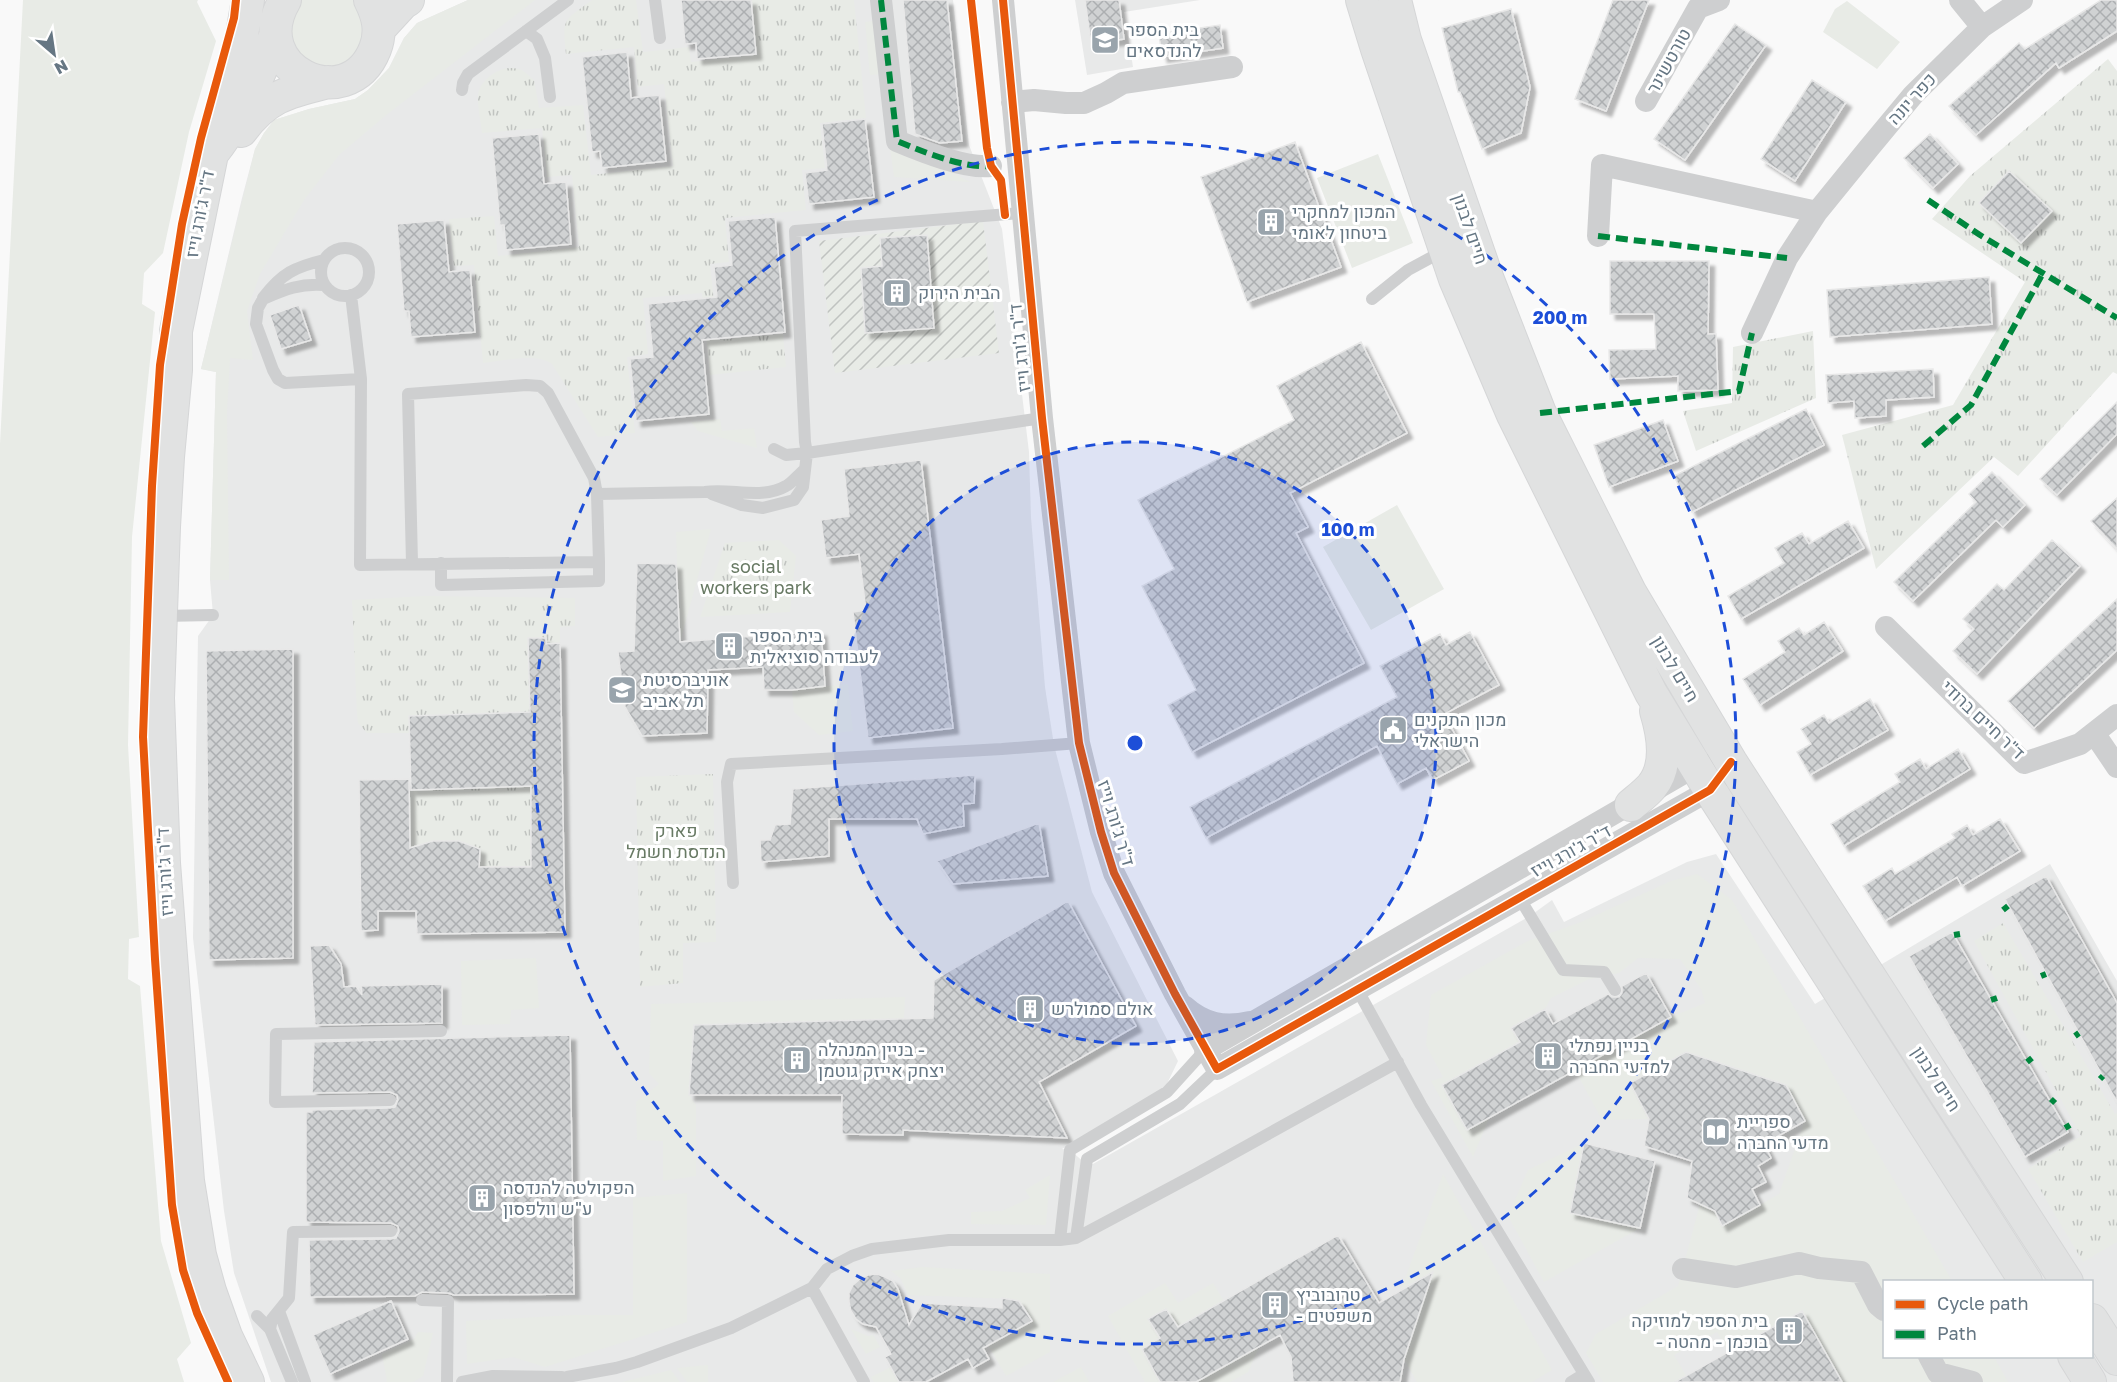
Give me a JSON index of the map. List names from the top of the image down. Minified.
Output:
{"streets":{"main road":["ד\"ר ג'ורג וייז","חיים לבנון"],"street":["טורטשינר","כפר יונה","ד\"ר חיים ברודי"]},"crossings":[["ד\"ר ג'ורג וייז","חיים לבנון"]],"parks":["social workers park","פארק הנדסת חשמל"],"places":{"school or university":["בית הספר להנדסאים","אוניברסיטת תל אביב"],"building":["המכון למחקרי ביטחון לאומי","הבית הירוק","בית הספר לעבודה סוציאלית","אולם סמולרש","בניין נפתלי למדעי החברה","בניין המנהלה - יצחק אייזק גוטמן","הפקולטה להנדסה ע\"ש וולפסון","טרובוביץ - משפטים","בית הספר למוזיקה - בוכמן - מהטה"],"public building":["מכון התקנים הישראלי"],"library":["ספריית מדעי החברה"]},"legend":["Cycle path","Path"],"north":"bottom right","rings":["200 m","100 m"]}
